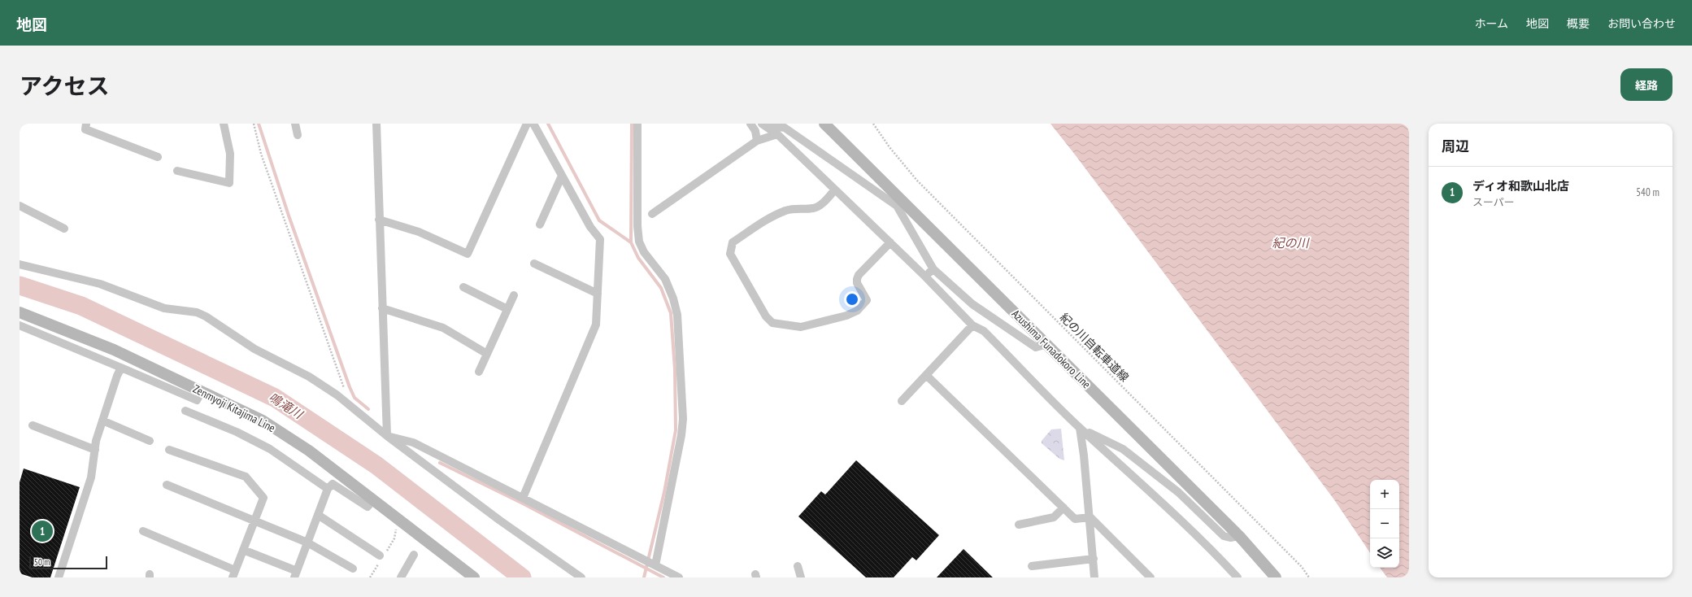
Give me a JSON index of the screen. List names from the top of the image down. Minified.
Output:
{"streets":{"main road":["Azushima Funadokoro Line","Zenmyoji Kitajima Line"],"path":["紀の川自転車道線"]},"water":["紀の川","鳴滝川"],"scale_bar":"50 m","page":{"header":"地図","nav":["ホーム","地図","概要","お問い合わせ"],"title":"アクセス","buttons":"経路","heading":"周辺","list":[{"mark":"1","name":"ディオ和歌山北店","note":"スーパー","value":"540 m"}],"map_buttons":["+","−"],"pins":"1","scale":"50 m"}}
